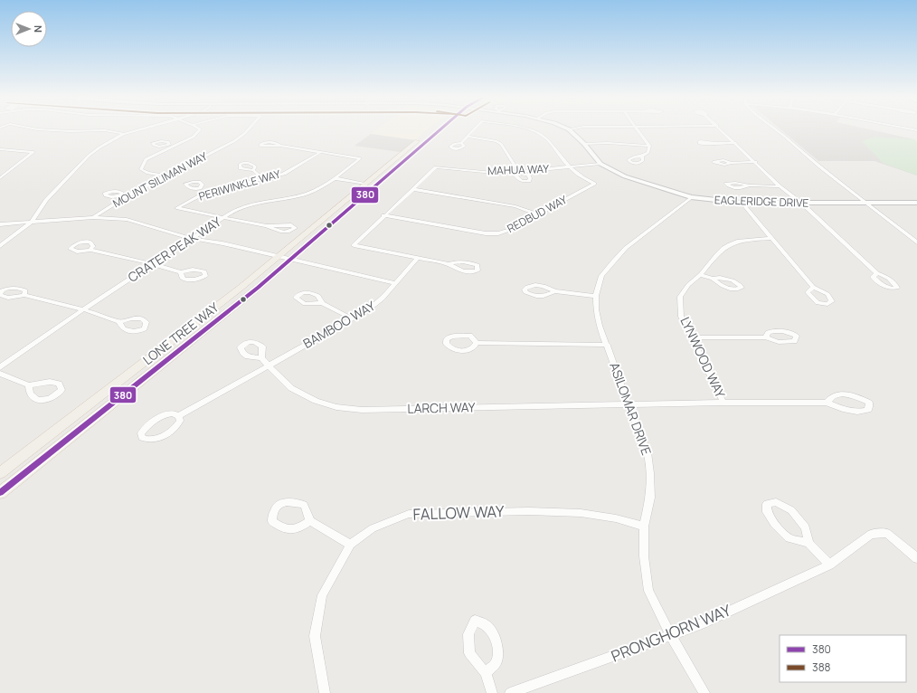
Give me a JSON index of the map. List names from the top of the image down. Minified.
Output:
{"streets":{"main road":["LONE TREE WAY"],"street":["MAHUA WAY","MOUNT SILIMAN WAY","PERIWINKLE WAY","EAGLERIDGE DRIVE","REDBUD WAY","CRATER PEAK WAY","BAMBOO WAY","LYNWOOD WAY","LARCH WAY","ASILOMAR DRIVE","FALLOW WAY","PRONGHORN WAY"]},"crossings":[["MAHUA WAY","EAGLERIDGE DRIVE"],["MAHUA WAY","REDBUD WAY"],["PERIWINKLE WAY","CRATER PEAK WAY"],["EAGLERIDGE DRIVE","ASILOMAR DRIVE"],["BAMBOO WAY","LARCH WAY"],["LYNWOOD WAY","LARCH WAY"],["LARCH WAY","ASILOMAR DRIVE"],["ASILOMAR DRIVE","FALLOW WAY"],["ASILOMAR DRIVE","PRONGHORN WAY"]],"lines":["transit line 380"],"legend":["380","388"],"north":"right"}
